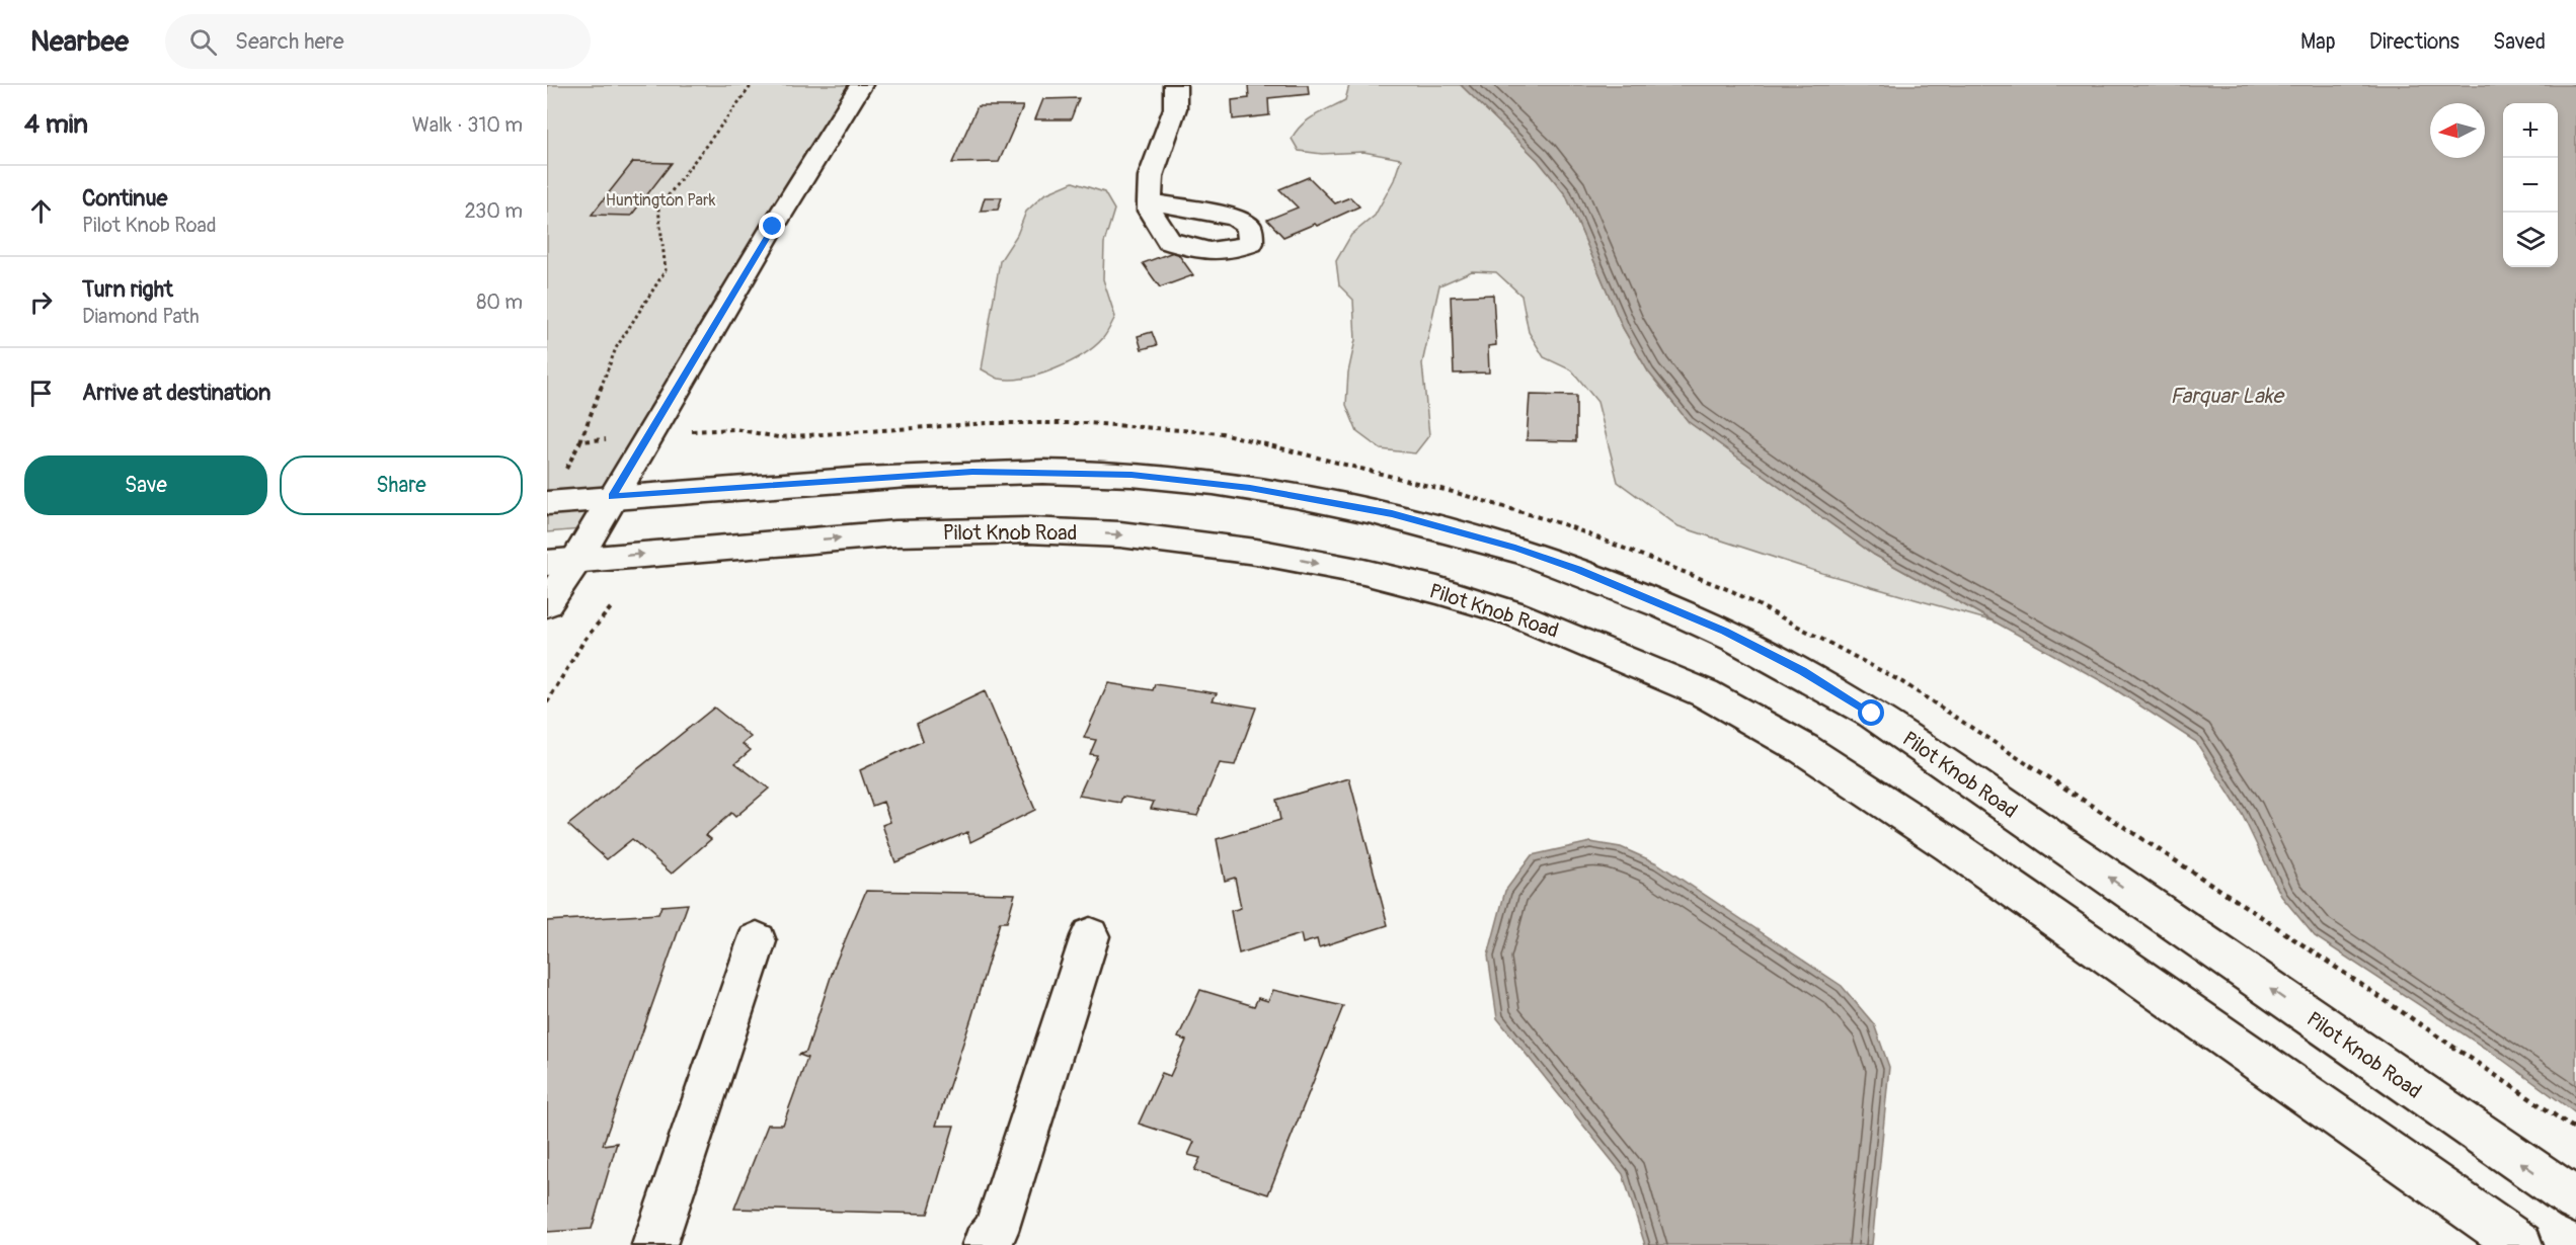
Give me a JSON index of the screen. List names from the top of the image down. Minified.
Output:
{"streets":{"main road":["Pilot Knob Road"]},"water":["Farquar Lake"],"parks":["Huntington Park"],"north":"left","page":{"header":"Nearbee","search":"Search here","nav":["Map","Directions","Saved"],"heading":["4 min","Walk · 310 m"],"map_buttons":["+","−"],"list":[["Continue","Pilot Knob Road","230 m"],["Turn right","Diamond Path","80 m"],"Arrive at destination"],"buttons":["Save","Share"]}}
